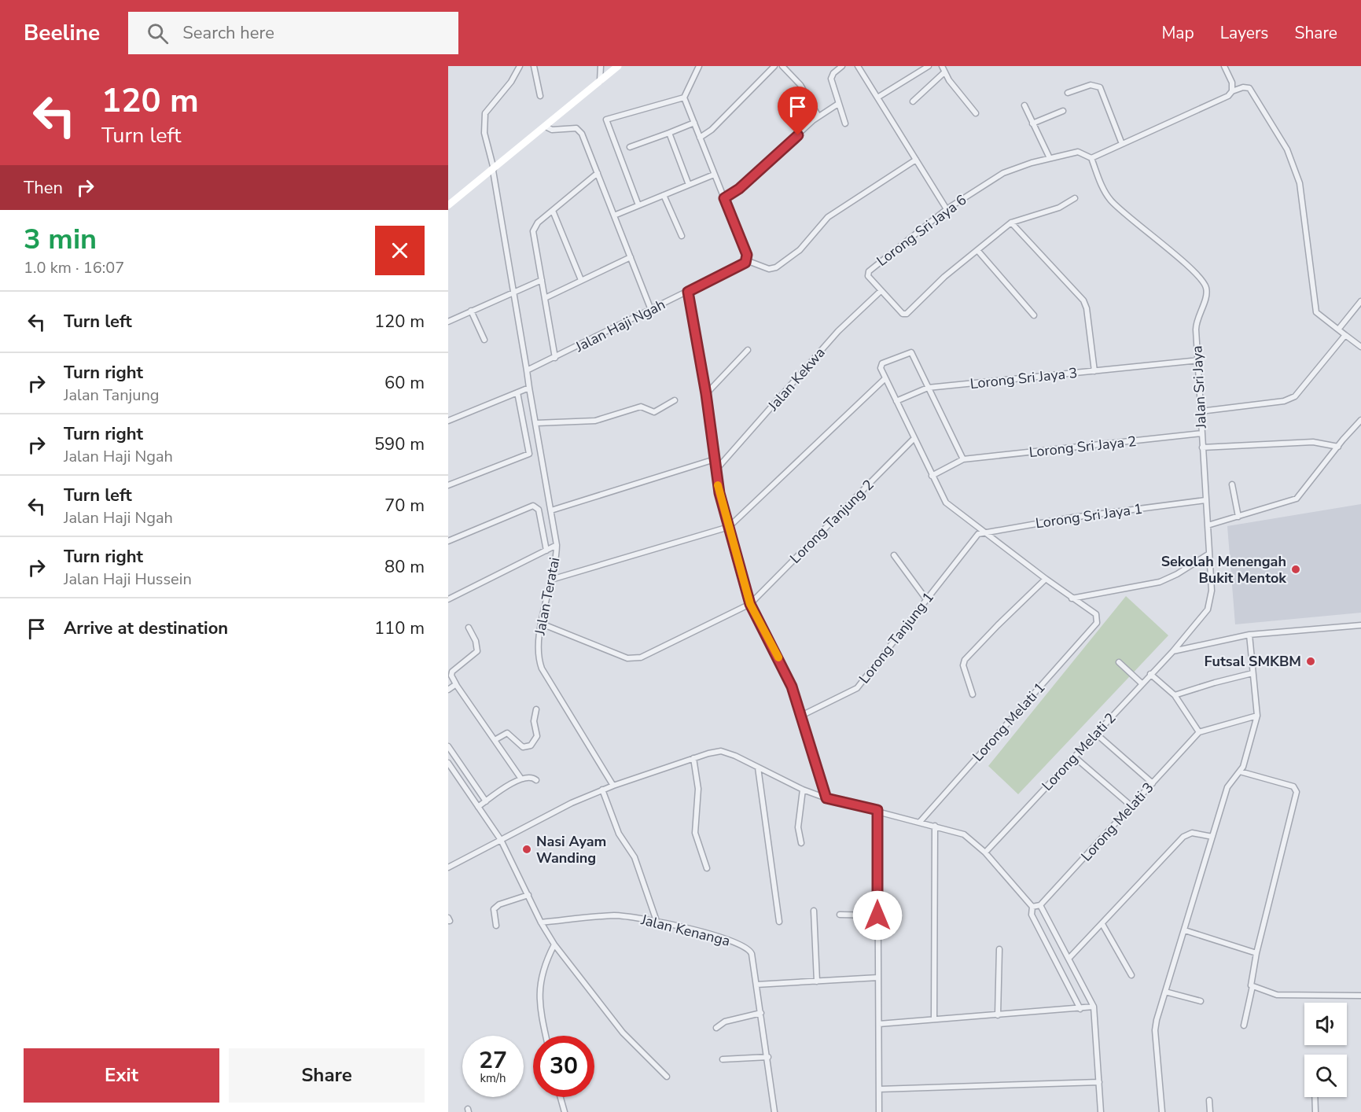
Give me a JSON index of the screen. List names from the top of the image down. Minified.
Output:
{"streets":{"street":["Lorong Sri Jaya 6","Jalan Haji Ngah","Lorong Sri Jaya 3","Jalan Kekwa","Jalan Sri Jaya","Lorong Sri Jaya 2","Lorong Sri Jaya 1","Lorong Tanjung 2","Jalan Teratai","Lorong Tanjung 1","Lorong Melati 1","Lorong Melati 2","Lorong Melati 3","Jalan Kenanga"]},"crossings":[["Lorong Sri Jaya 6","Jalan Kekwa"],["Lorong Sri Jaya 6","Jalan Sri Jaya"],["Lorong Sri Jaya 3","Jalan Sri Jaya"],["Jalan Sri Jaya","Lorong Sri Jaya 2"],["Jalan Sri Jaya","Lorong Sri Jaya 1"],["Jalan Sri Jaya","Lorong Melati 2"],["Lorong Sri Jaya 1","Lorong Tanjung 1"],["Lorong Tanjung 2","Jalan Teratai"]],"places":["Sekolah Menengah Bukit Mentok","Futsal SMKBM","Nasi Ayam Wanding"],"page":{"header":"Beeline","search":"Search here","nav":["Map","Layers","Share"],"turn":["120 m","Turn left"],"then":"Then","heading":["3 min","1.0 km · 16:07"],"list":[{"name":"Turn left","value":"120 m"},{"name":"Turn right","note":"Jalan Tanjung","value":"60 m"},{"name":"Turn right","note":"Jalan Haji Ngah","value":"590 m"},{"name":"Turn left","note":"Jalan Haji Ngah","value":"70 m"},{"name":"Turn right","note":"Jalan Haji Hussein","value":"80 m"},{"name":"Arrive at destination","value":"110 m"}],"speed":"27 km/h","limit":"30","buttons":["Exit","Share"]}}
